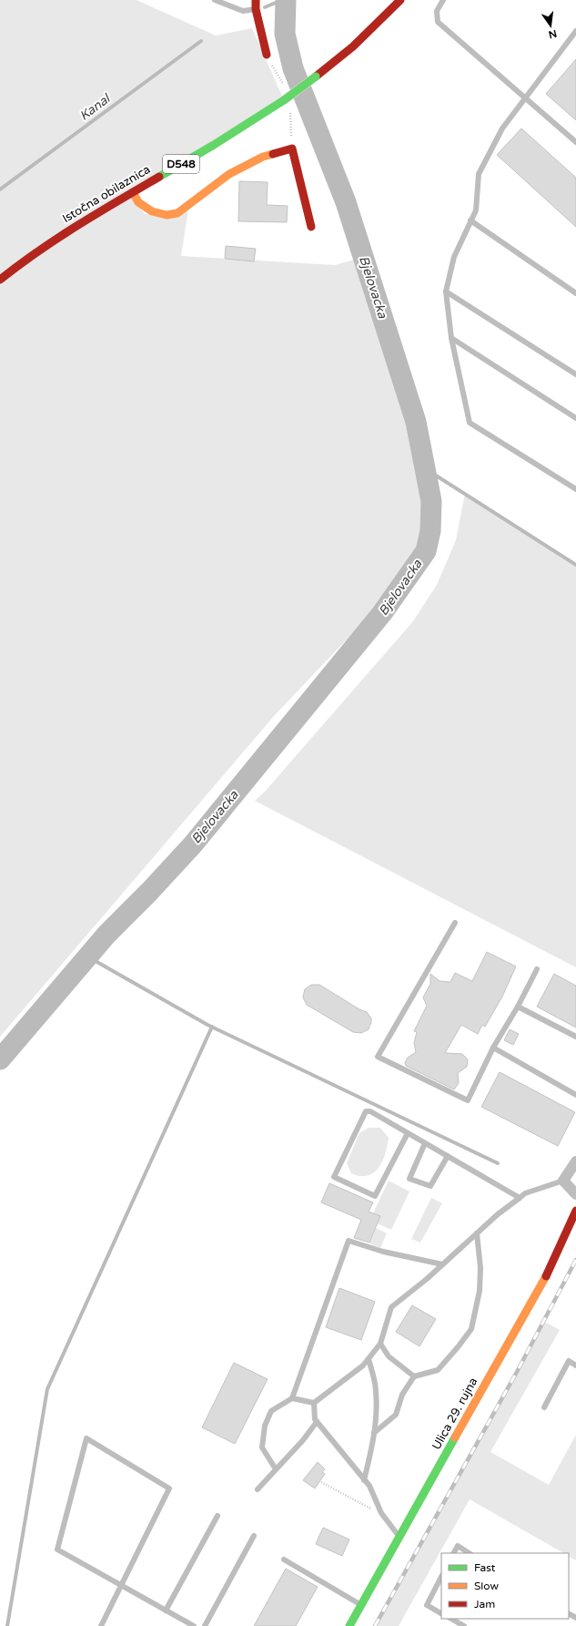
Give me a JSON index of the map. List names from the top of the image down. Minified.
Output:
{"streets":{"street":["D548","Istočna obilaznica","Ulica 29. rujna"]},"water":["Kanal","Bjelovacka"],"legend":["Fast","Slow","Jam"],"north":"bottom"}
